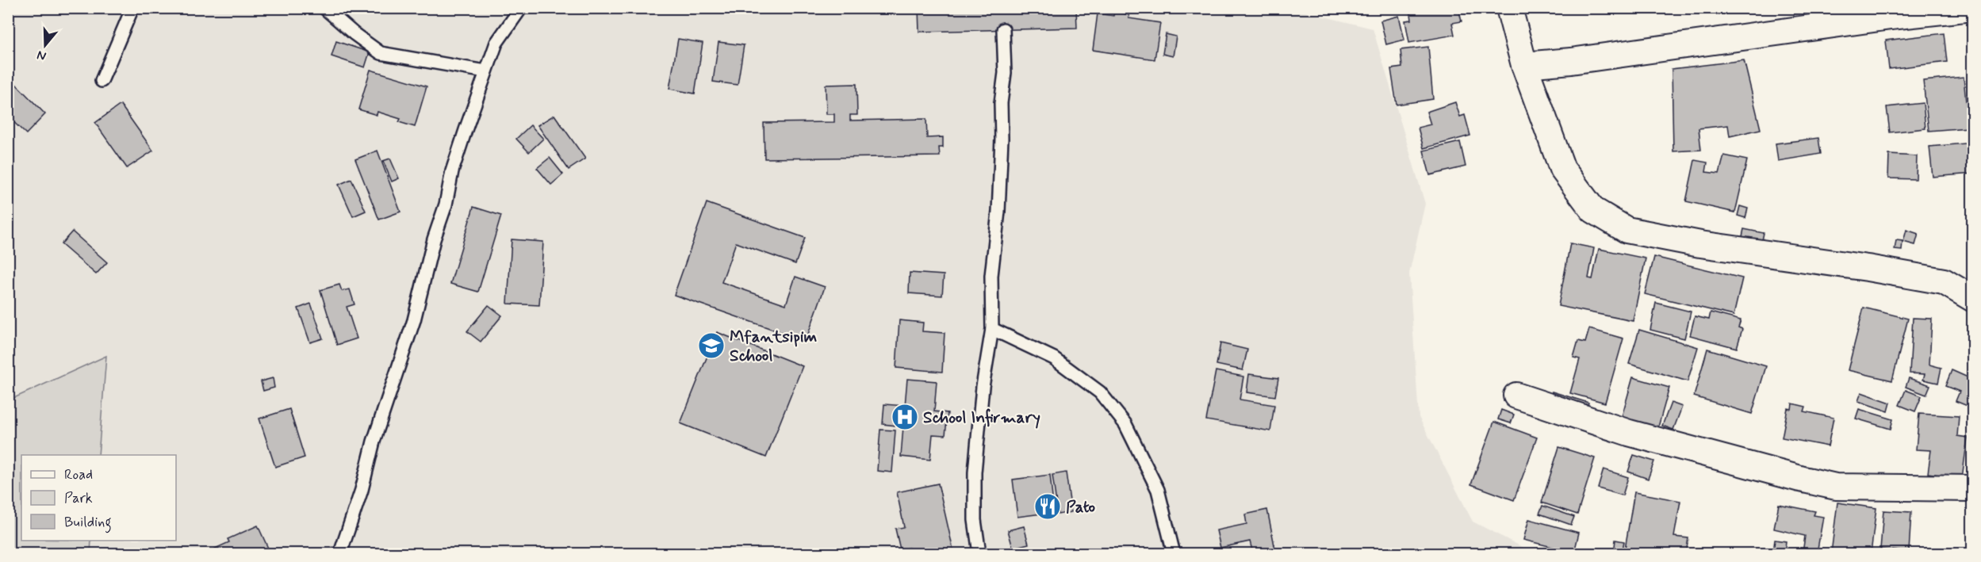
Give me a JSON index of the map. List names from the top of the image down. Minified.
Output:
{"places":{"school or university":["Mfantsipim School"],"hospital":["School Infirmary"],"restaurant":["Pato"]},"legend":["Road","Park","Building"],"north":"bottom"}
